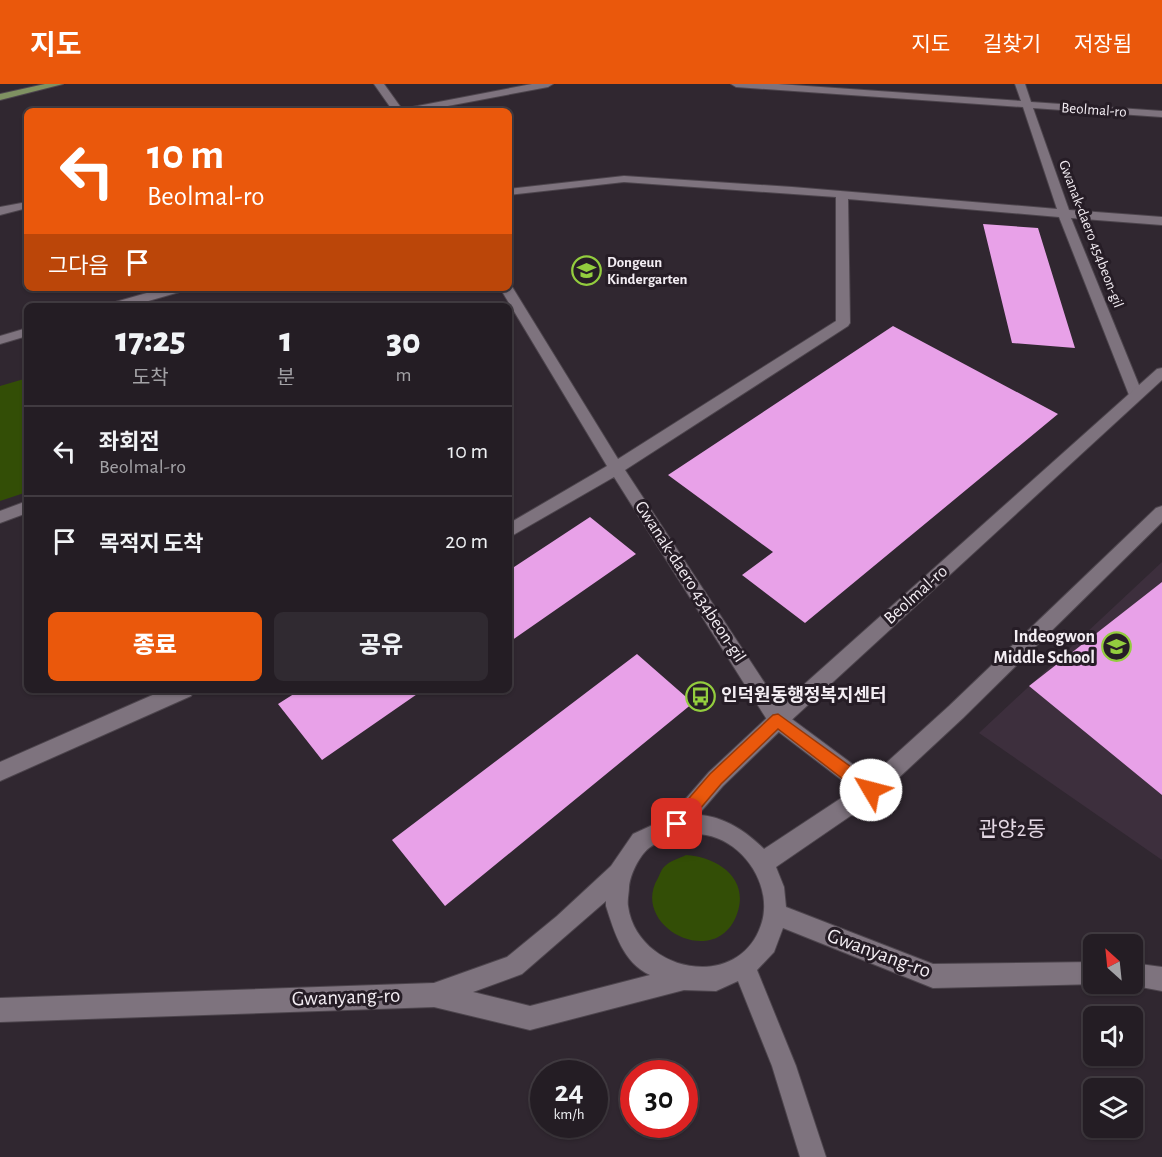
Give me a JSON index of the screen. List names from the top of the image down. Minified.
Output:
{"streets":{"street":["Beolmal-ro","Gwanak-daero 454beon-gil","Gwanak-daero 434beon-gil","Gwanyang-ro"]},"crossings":[["Beolmal-ro","Gwanak-daero 454beon-gil"],["Beolmal-ro","Gwanak-daero 434beon-gil"],["Beolmal-ro","Gwanyang-ro"]],"districts":["관양2동"],"places":{"school or university":["Dongeun Kindergarten","Indeogwon Middle School"],"bus stop":["인덕원동행정복지센터"]},"north":"top left","page":{"header":"지도","nav":["지도","길찾기","저장됨"],"turn":["10 m","Beolmal-ro"],"then":"그다음","eta":["17:25","도착","1","분","30","m"],"list":[{"name":"좌회전","note":"Beolmal-ro","value":"10 m"},{"name":"목적지 도착","value":"20 m"}],"buttons":["종료","공유"],"speed":"24 km/h","limit":"30"}}
